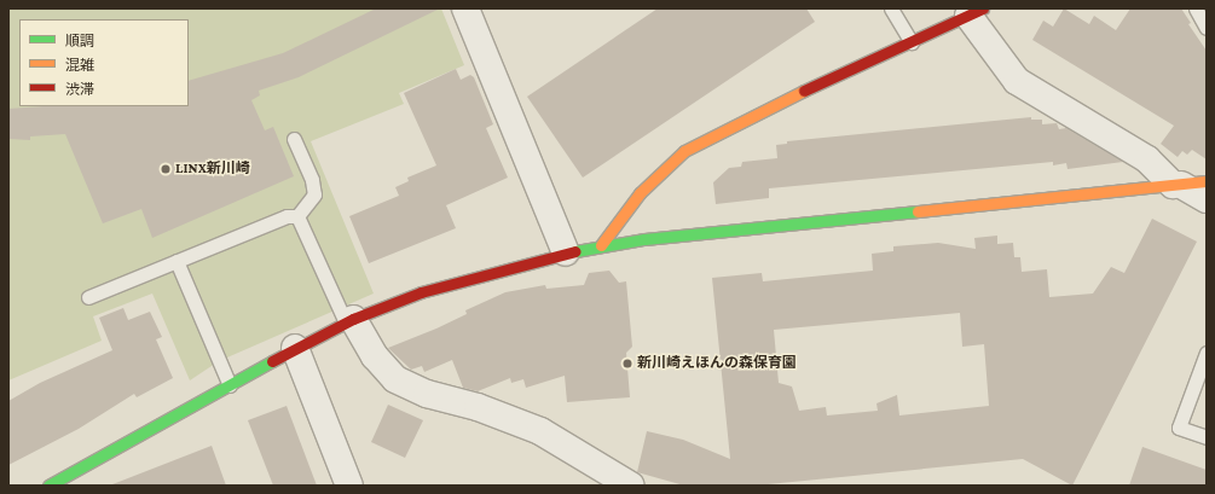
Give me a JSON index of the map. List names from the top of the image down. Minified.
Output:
{"places":["LINX新川崎","新川崎えほんの森保育園"],"legend":["順調","混雑","渋滞"]}
